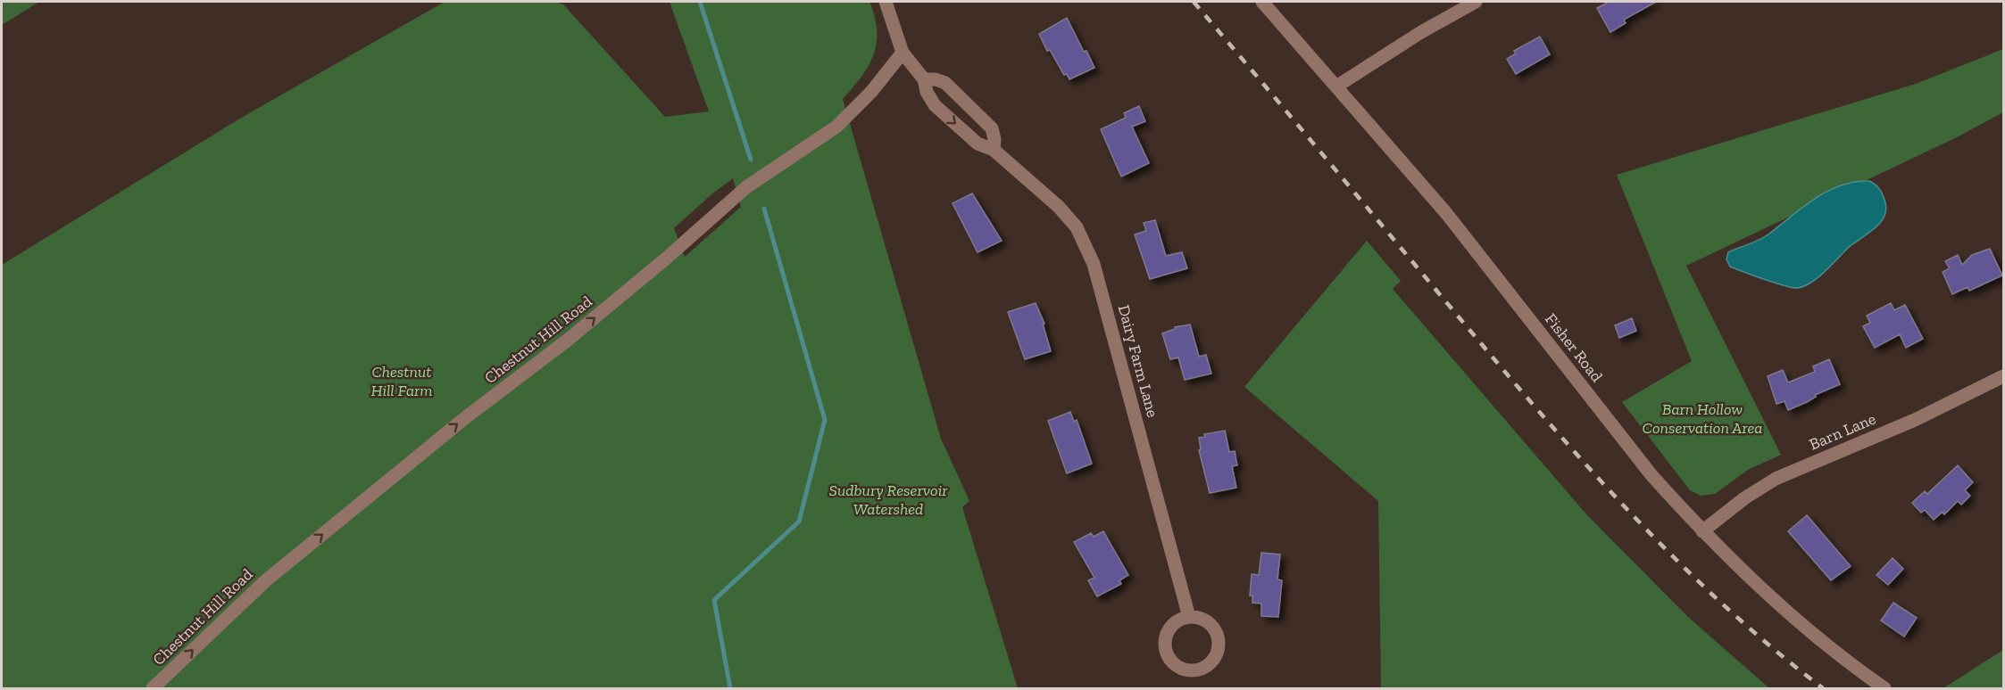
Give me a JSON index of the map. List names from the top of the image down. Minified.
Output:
{"streets":{"street":["Chestnut Hill Road","Fisher Road","Dairy Farm Lane","Barn Lane"]},"crossings":[["Chestnut Hill Road","Dairy Farm Lane"],["Fisher Road","Barn Lane"]],"one_way":["Chestnut Hill Road"],"parks":["Chestnut Hill Farm","Barn Hollow Conservation Area","Sudbury Reservoir Watershed"]}
